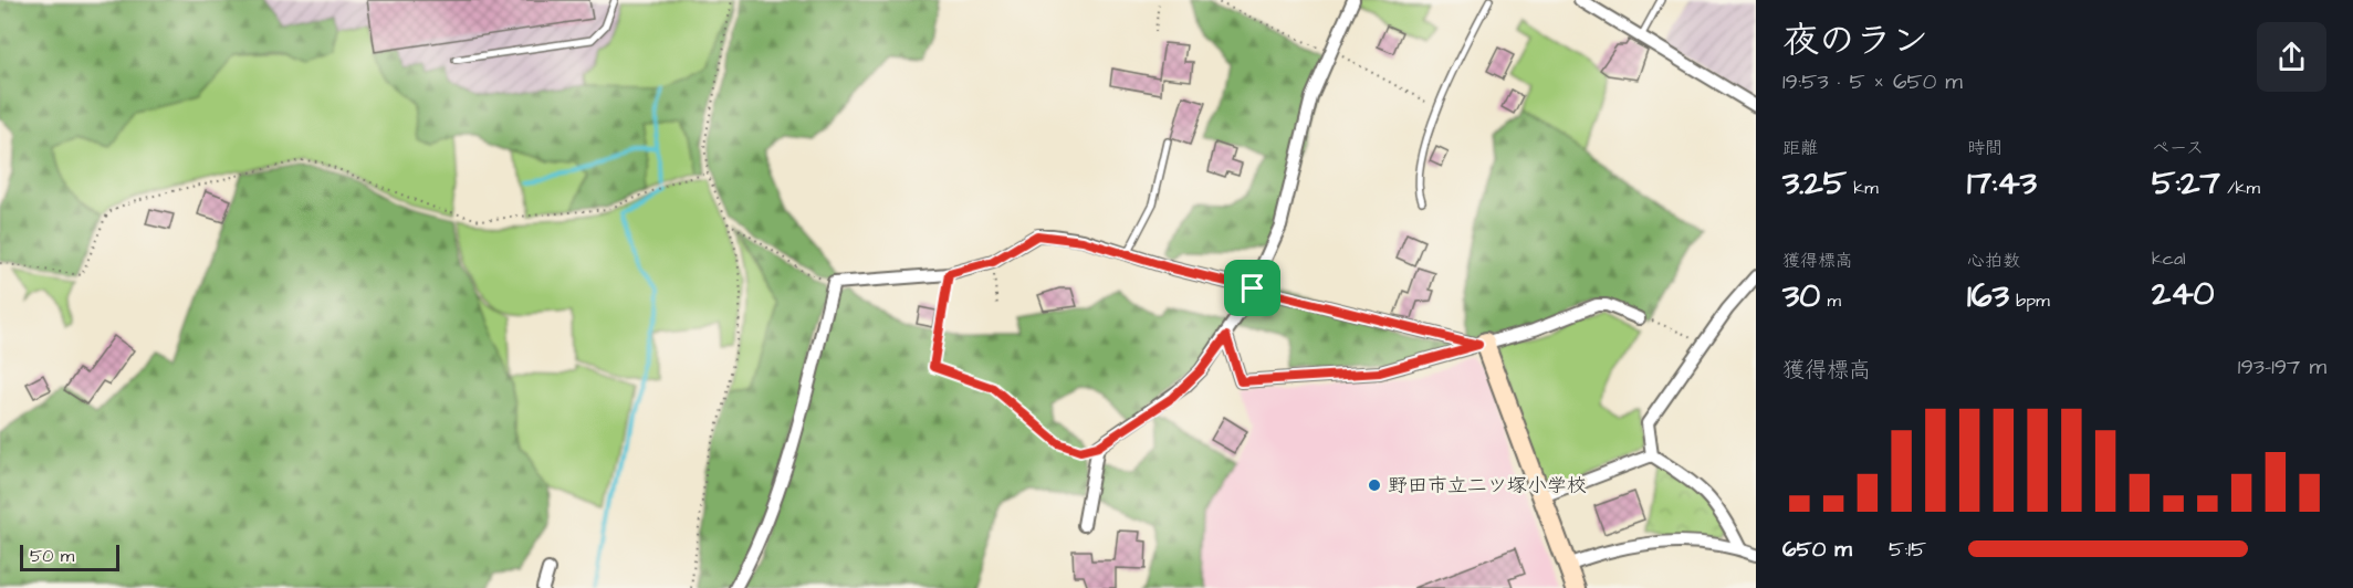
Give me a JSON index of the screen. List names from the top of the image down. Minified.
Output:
{"places":["野田市立二ツ塚小学校"],"scale_bar":"50 m","page":{"heading":["夜のラン","19:53 · 5 × 650 m"],"stats":[["距離","3.25 km"],["時間","17:43"],["ペース","5:27 /km"],["獲得標高","30 m"],["心拍数","163 bpm"],["kcal","240"]],"chart":["獲得標高","193–197 m"],"list":[{"name":"650 m","note":"5:15"}],"scale":"50 m"}}
